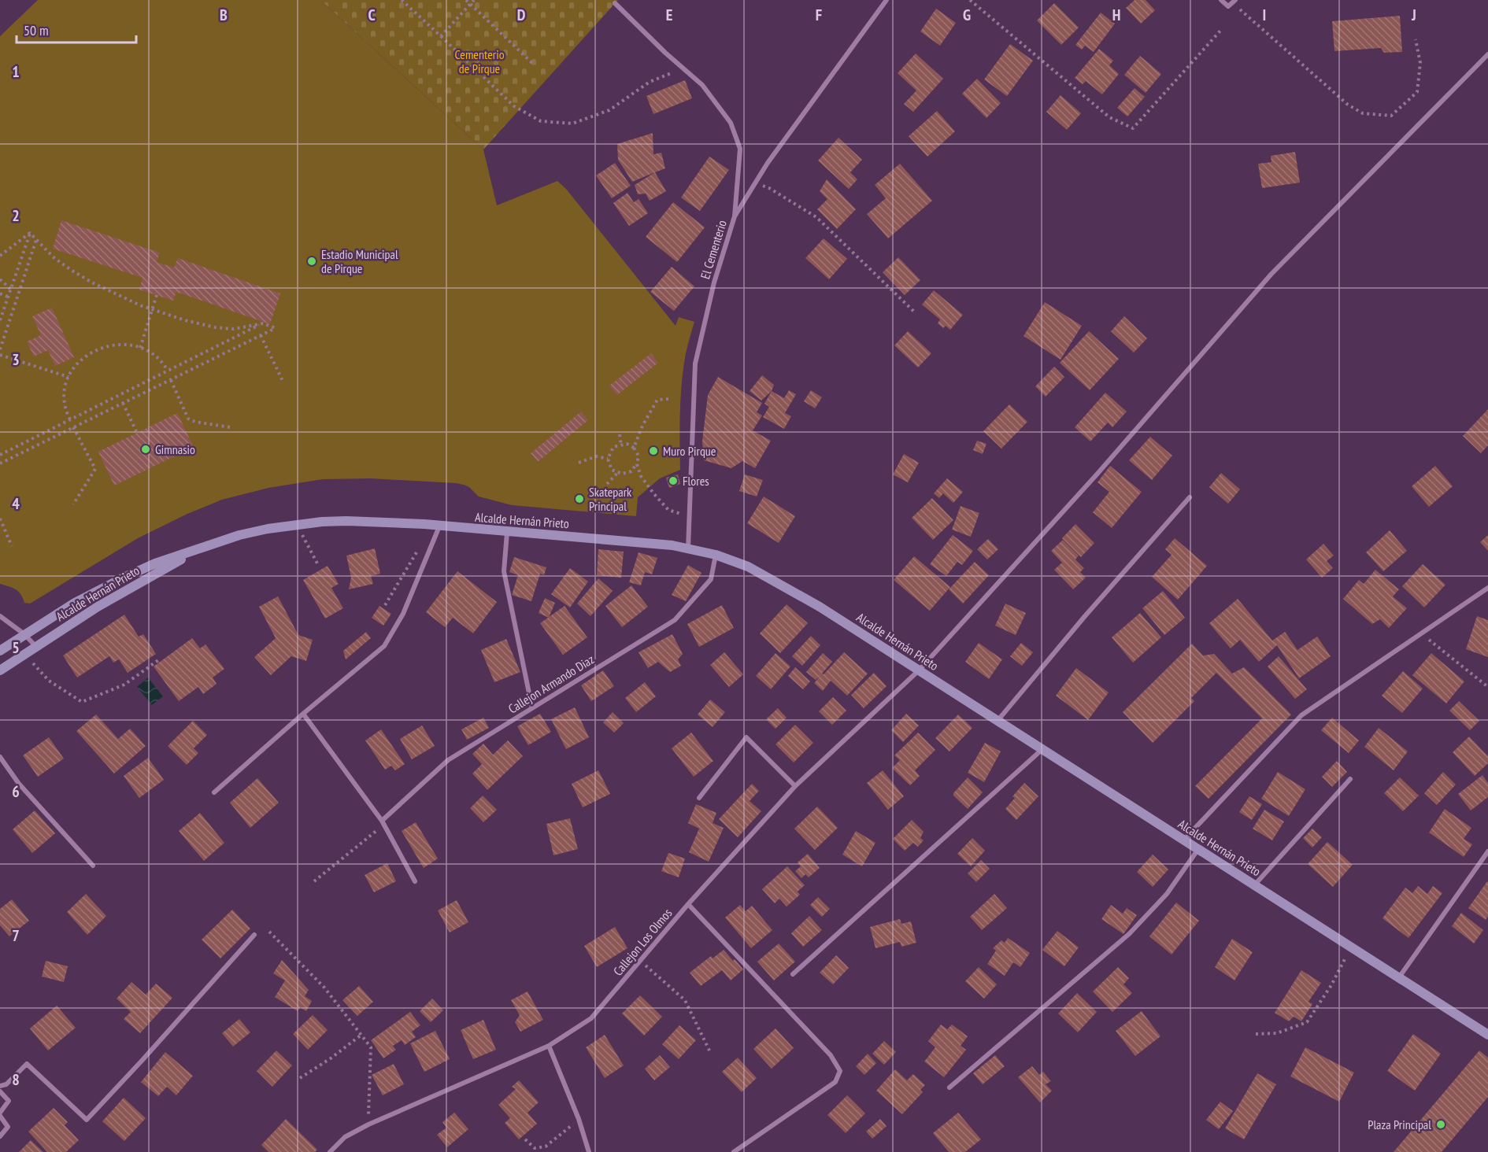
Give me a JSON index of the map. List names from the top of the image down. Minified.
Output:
{"streets":{"main road":["Alcalde Hernán Prieto"],"street":["El Cementerio","Callejon Armando Diaz","Callejon Los Olmos"]},"crossings":[["El Cementerio","Alcalde Hernán Prieto"],["Alcalde Hernán Prieto","Callejon Armando Diaz"],["Alcalde Hernán Prieto","Callejon Los Olmos"]],"parks":["Cementerio de Pirque"],"places":["Estadio Municipal de Pirque","Gimnasio","Muro Pirque","Flores","Skatepark Principal","Plaza Principal"],"scale_bar":"50 m","grid":{"columns":["B","C","D","E","F","G","H","I","J"],"rows":["1","2","3","4","5","6","7","8"]}}
